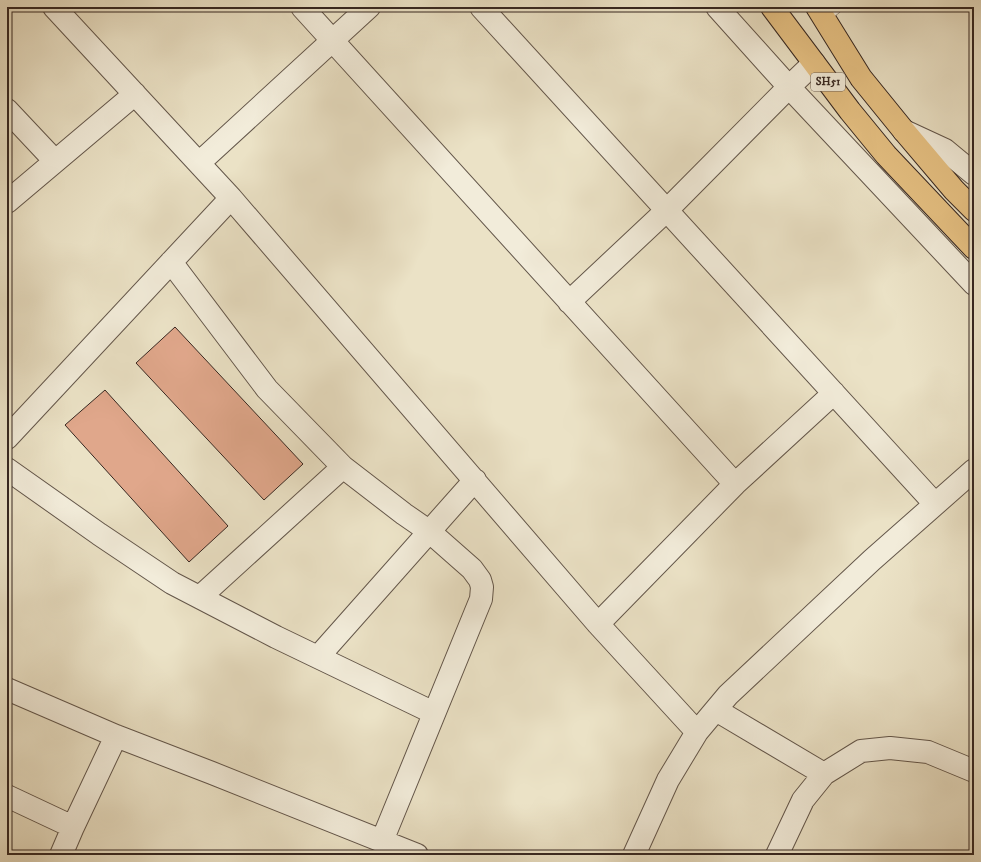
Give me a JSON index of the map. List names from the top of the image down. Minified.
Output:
{"streets":{"main road":["SH51"]}}
